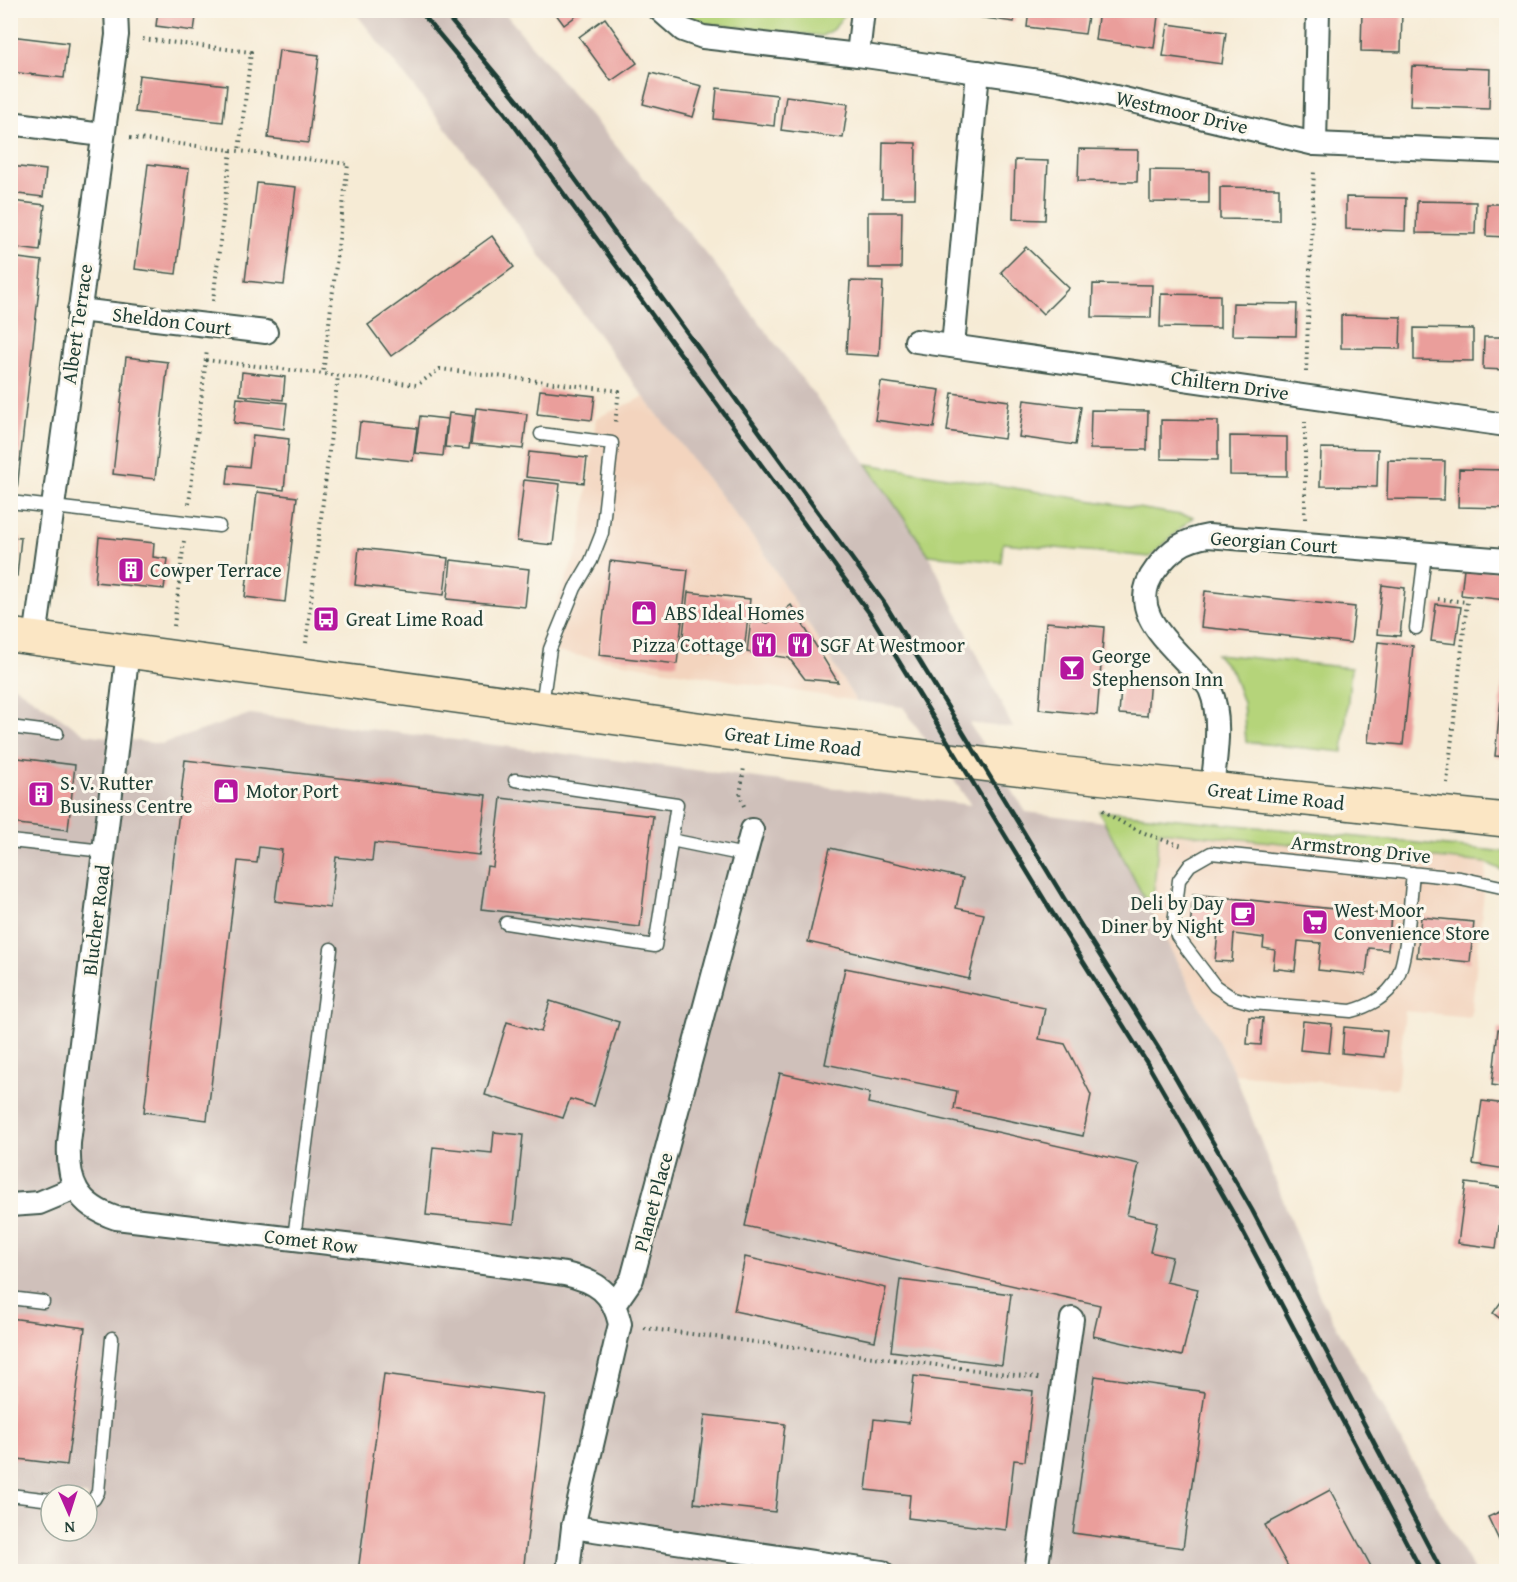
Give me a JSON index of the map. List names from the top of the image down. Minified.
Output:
{"streets":{"main road":["Great Lime Road"],"street":["Westmoor Drive","Sheldon Court","Albert Terrace","Chiltern Drive","Georgian Court","Blucher Road","Planet Place","Comet Row"],"lane":["Armstrong Drive"]},"crossings":[["Sheldon Court","Albert Terrace"],["Albert Terrace","Great Lime Road"],["Georgian Court","Great Lime Road"],["Great Lime Road","Blucher Road"],["Blucher Road","Comet Row"],["Planet Place","Comet Row"]],"places":{"building":["Cowper Terrace","S. V. Rutter Business Centre"],"shop":["ABS Ideal Homes","Motor Port"],"bus stop":["Great Lime Road"],"restaurant":["Pizza Cottage","SGF At Westmoor"],"bar":["George Stephenson Inn"],"cafe":["Deli by Day Diner by Night"],"supermarket":["West Moor Convenience Store"]},"north":"bottom"}
